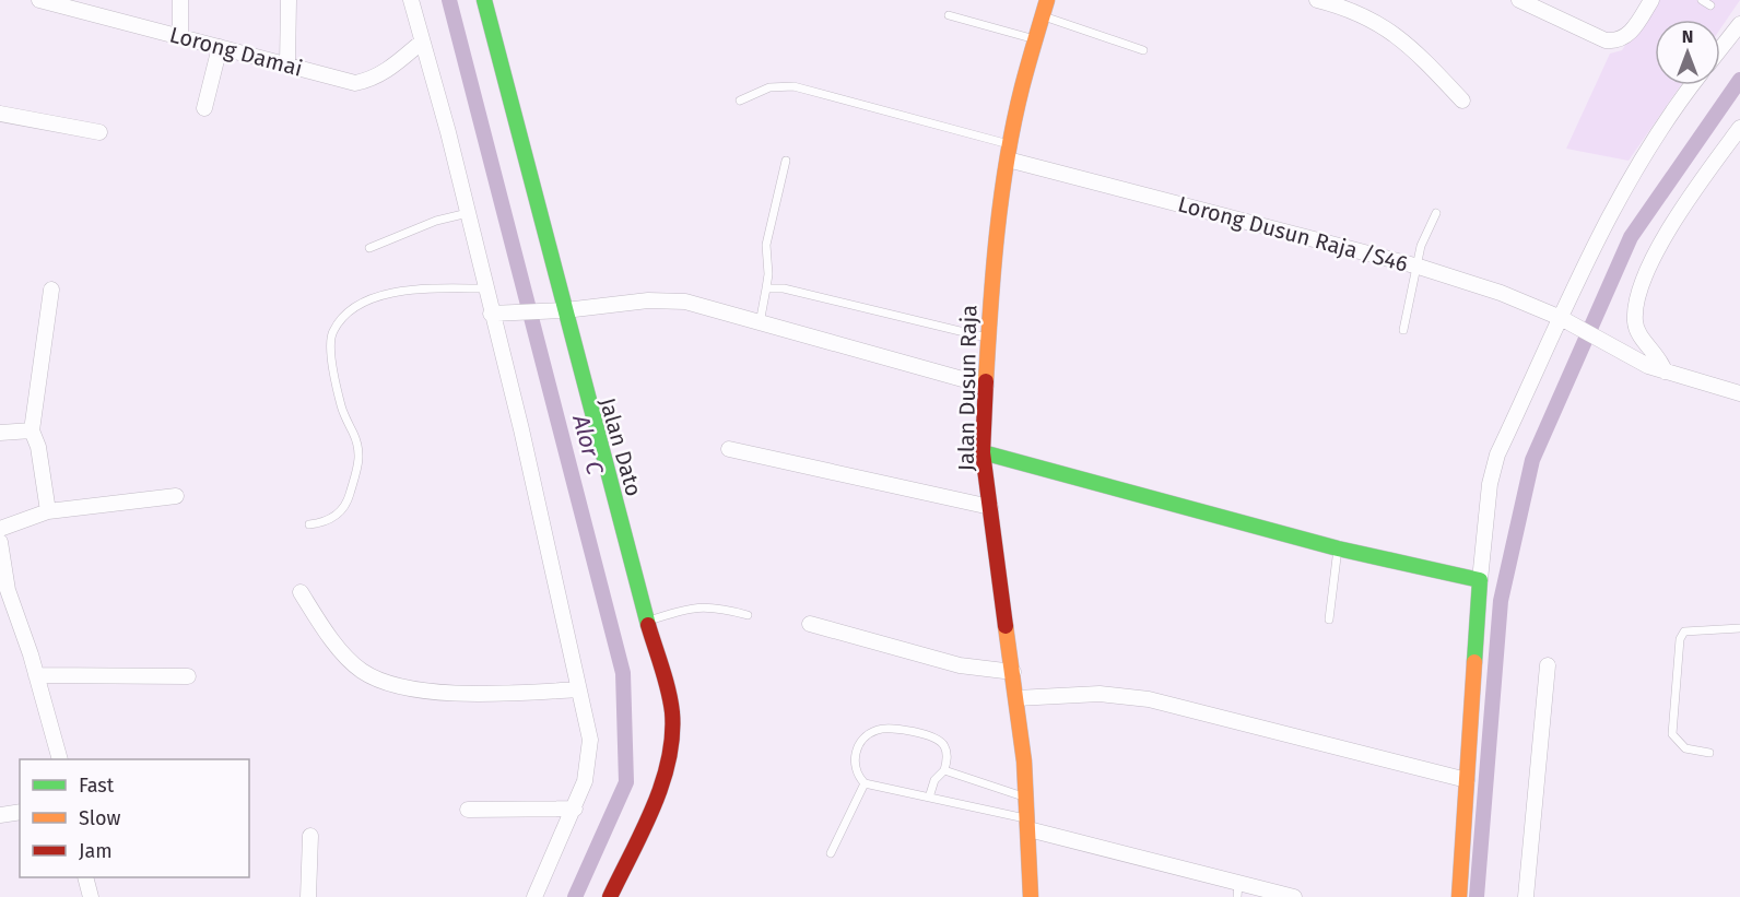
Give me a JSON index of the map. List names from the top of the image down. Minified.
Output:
{"streets":{"street":["Lorong Damai","Lorong Dusun Raja /S46","Jalan Dusun Raja","Jalan Dato"]},"crossings":[["Lorong Dusun Raja /S46","Jalan Dusun Raja"]],"water":["Alor C"],"legend":["Fast","Slow","Jam"],"north":"top"}
